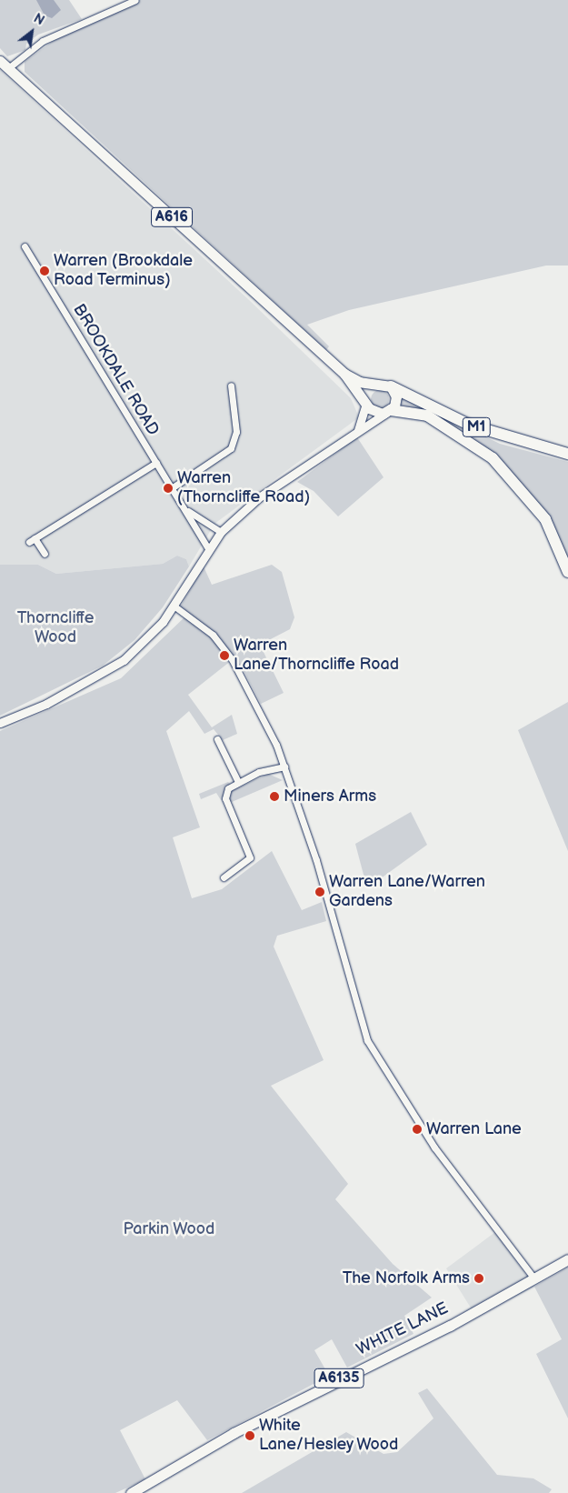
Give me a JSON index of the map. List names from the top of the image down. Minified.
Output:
{"streets":{"highway":["M1"],"main road":["A616","WHITE LANE","A6135"],"street":["BROOKDALE ROAD"]},"crossings":[["A616","M1"]],"parks":["Thorncliffe Wood","Parkin Wood"],"places":["Warren (Brookdale Road Terminus)","Warren (Thorncliffe Road)","Warren Lane/Thorncliffe Road","Miners Arms","Warren Lane/Warren Gardens","Warren Lane","The Norfolk Arms","White Lane/Hesley Wood"],"north":"top right"}
